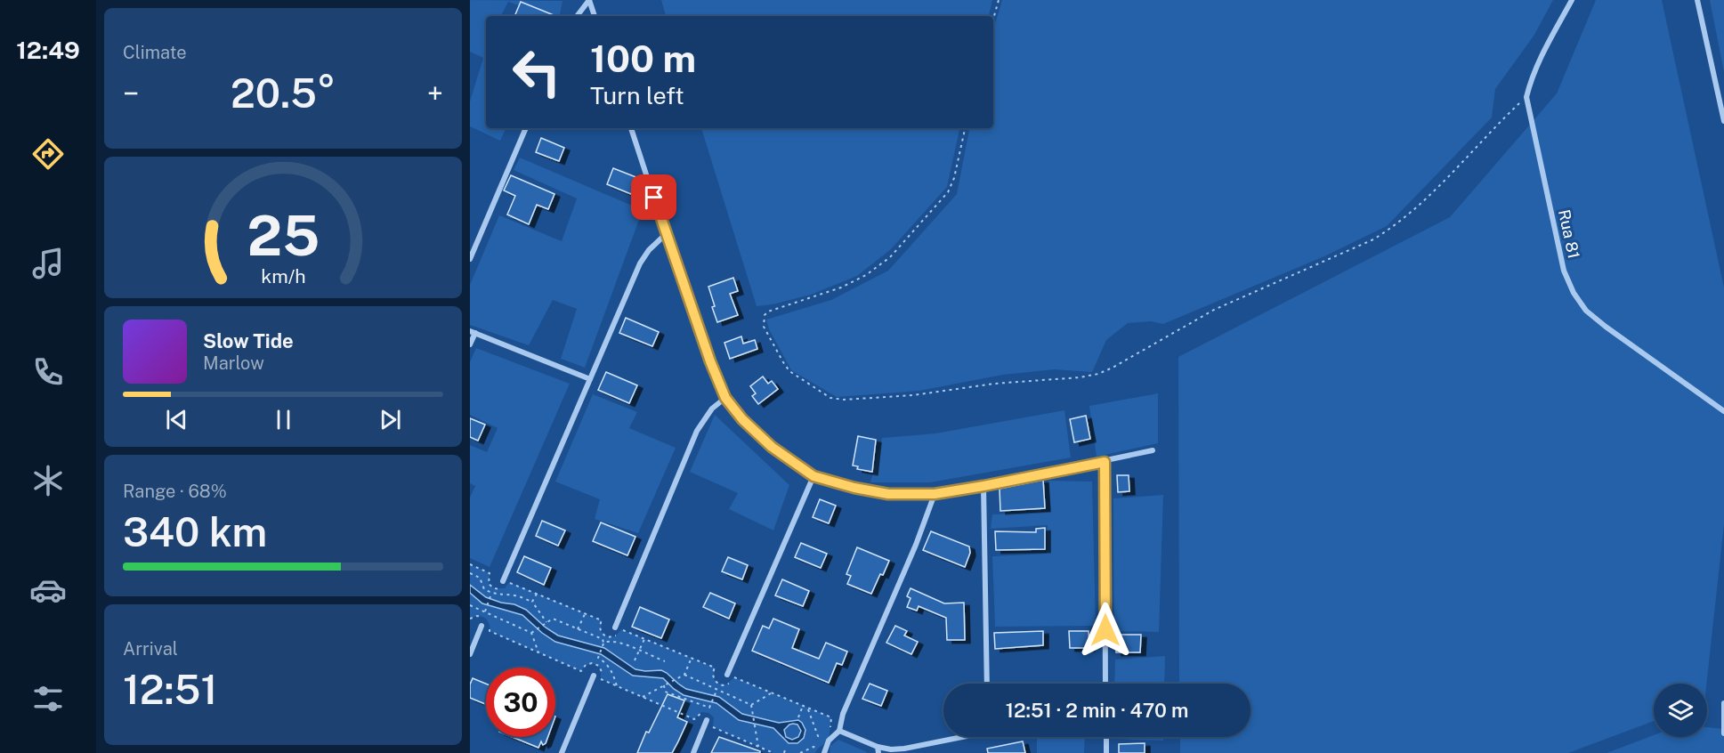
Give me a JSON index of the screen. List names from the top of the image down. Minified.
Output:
{"streets":{"street":["Rua 81"]},"page":{"tabs":"12:49","tile":["Climate",["Range · 68%","340 km"],["Arrival","12:51"]],"turn":["100 m","Turn left"],"heat":["−","20.5°","+"],"song":["Slow Tide","Marlow"],"limit":"30","trip":"12:51 · 2 min · 470 m","gauge":["25","km/h"]}}
